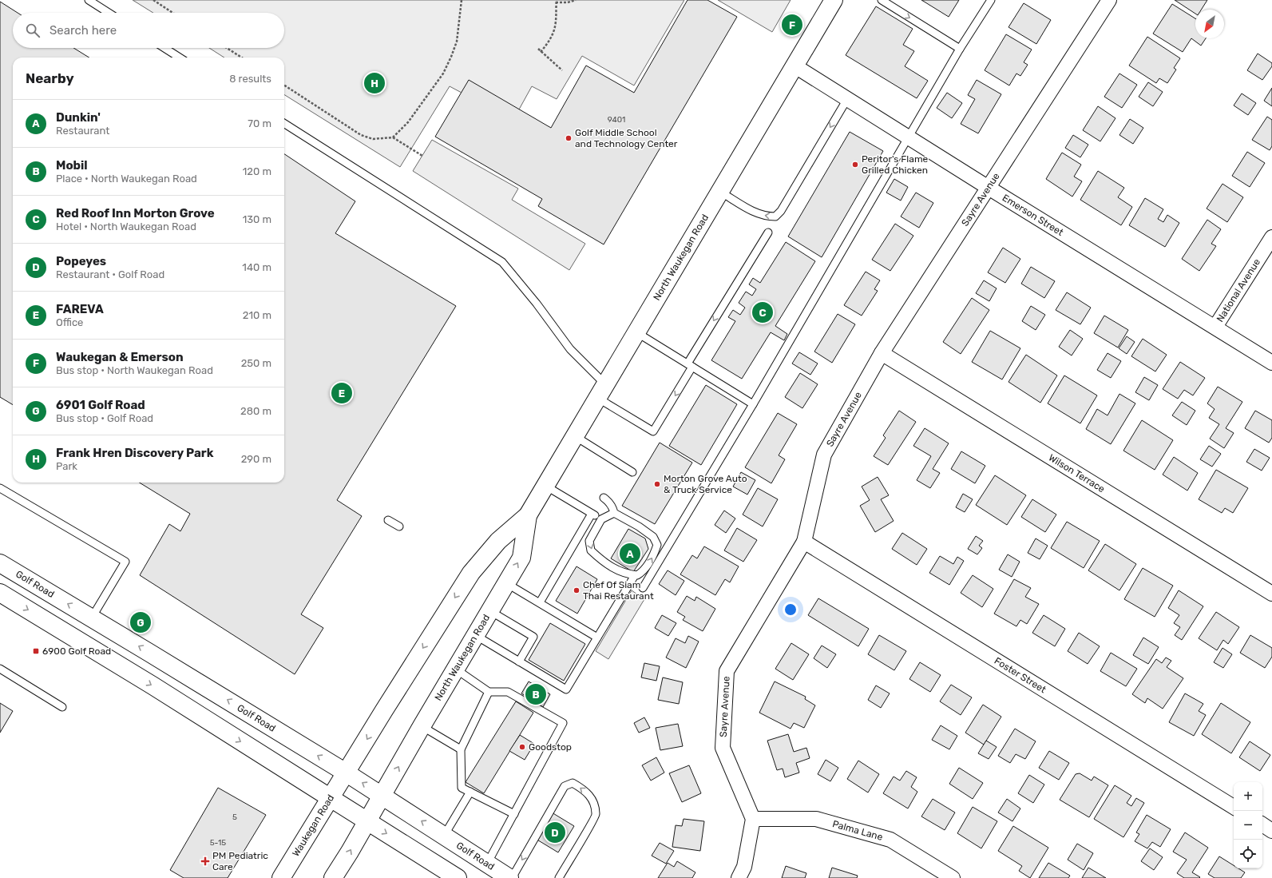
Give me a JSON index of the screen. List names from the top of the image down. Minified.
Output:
{"streets":{"main road":["North Waukegan Road","Golf Road","Waukegan Road"],"street":["Sayre Avenue","Emerson Street","National Avenue","Wilson Terrace","Foster Street","Palma Lane"]},"crossings":[["Sayre Avenue","Emerson Street"],["Sayre Avenue","Wilson Terrace"],["Sayre Avenue","Foster Street"],["Sayre Avenue","Palma Lane"],["Emerson Street","North Waukegan Road"],["Emerson Street","National Avenue"],["North Waukegan Road","Golf Road"],["North Waukegan Road","Waukegan Road"],["Golf Road","Waukegan Road"]],"places":{"other":["Golf Middle School and Technology Center","Peritor's Flame Grilled Chicken","Morton Grove Auto & Truck Service","Chef Of Siam Thai Restaurant","Goodstop"],"transit":["6900 Golf Road"],"health":["PM Pediatric Care"]},"house_numbers":["9401","5","5-15"],"north":"bottom left","page":{"pins":["F","H","C","E","A","G","B","D"],"search":"Search here","heading":["Nearby","8 results"],"list":[{"mark":"A","name":"Dunkin'","note":"Restaurant","value":"70 m"},{"mark":"B","name":"Mobil","note":"Place · North Waukegan Road","value":"120 m"},{"mark":"C","name":"Red Roof Inn Morton Grove","note":"Hotel · North Waukegan Road","value":"130 m"},{"mark":"D","name":"Popeyes","note":"Restaurant · Golf Road","value":"140 m"},{"mark":"E","name":"FAREVA","note":"Office","value":"210 m"},{"mark":"F","name":"Waukegan & Emerson","note":"Bus stop · North Waukegan Road","value":"250 m"},{"mark":"G","name":"6901 Golf Road","note":"Bus stop · Golf Road","value":"280 m"},{"mark":"H","name":"Frank Hren Discovery Park","note":"Park","value":"290 m"}],"map_buttons":["+","−"]}}
